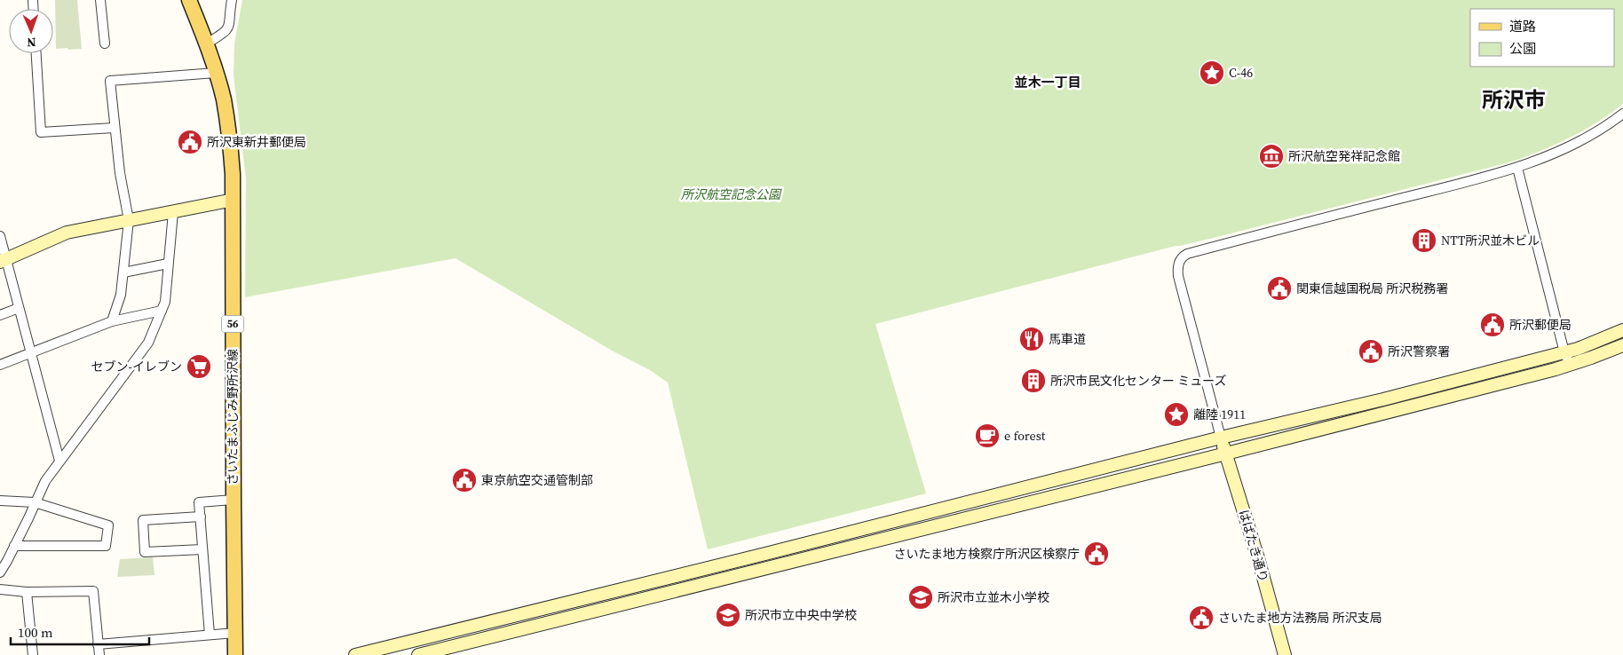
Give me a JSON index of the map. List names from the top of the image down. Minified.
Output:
{"streets":{"main road":["56","さいたまふじみ野所沢線"],"street":["はばたき通り"]},"districts":["並木一丁目","所沢市"],"parks":["所沢航空記念公園"],"places":{"place":["C-46","離陸 1911"],"public building":["所沢東新井郵便局","関東信越国税局 所沢税務署","所沢郵便局","所沢警察署","東京航空交通管制部","さいたま地方検察庁所沢区検察庁","さいたま地方法務局 所沢支局"],"museum":["所沢航空発祥記念館"],"building":["NTT所沢並木ビル","所沢市民文化センター ミューズ"],"restaurant":["馬車道"],"supermarket":["セブン-イレブン"],"cafe":["e forest"],"school or university":["所沢市立並木小学校","所沢市立中央中学校"]},"legend":["道路","公園"],"scale_bar":"100 m","north":"bottom"}
